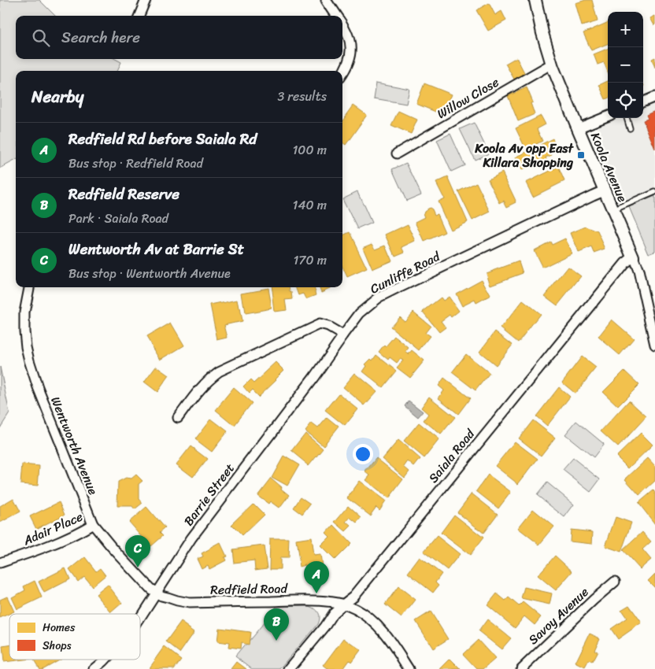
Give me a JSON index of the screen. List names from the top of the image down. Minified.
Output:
{"streets":{"street":["Willow Close","Koola Avenue","Cunliffe Road","Wentworth Avenue","Saiala Road","Barrie Street","Adair Place","Redfield Road","Savoy Avenue"]},"crossings":[["Willow Close","Koola Avenue"],["Koola Avenue","Cunliffe Road"],["Koola Avenue","Saiala Road"],["Cunliffe Road","Barrie Street"],["Wentworth Avenue","Barrie Street"],["Wentworth Avenue","Adair Place"],["Wentworth Avenue","Redfield Road"],["Saiala Road","Redfield Road"],["Barrie Street","Redfield Road"]],"places":{"transit":["Koola Av opp East Killara Shopping"]},"legend":["Homes","Shops"],"page":{"map_buttons":["+","−"],"search":"Search here","heading":["Nearby","3 results"],"list":[{"mark":"A","name":"Redfield Rd before Saiala Rd","note":"Bus stop · Redfield Road","value":"100 m"},{"mark":"B","name":"Redfield Reserve","note":"Park · Saiala Road","value":"140 m"},{"mark":"C","name":"Wentworth Av at Barrie St","note":"Bus stop · Wentworth Avenue","value":"170 m"}],"pins":["C","A","B"]}}
